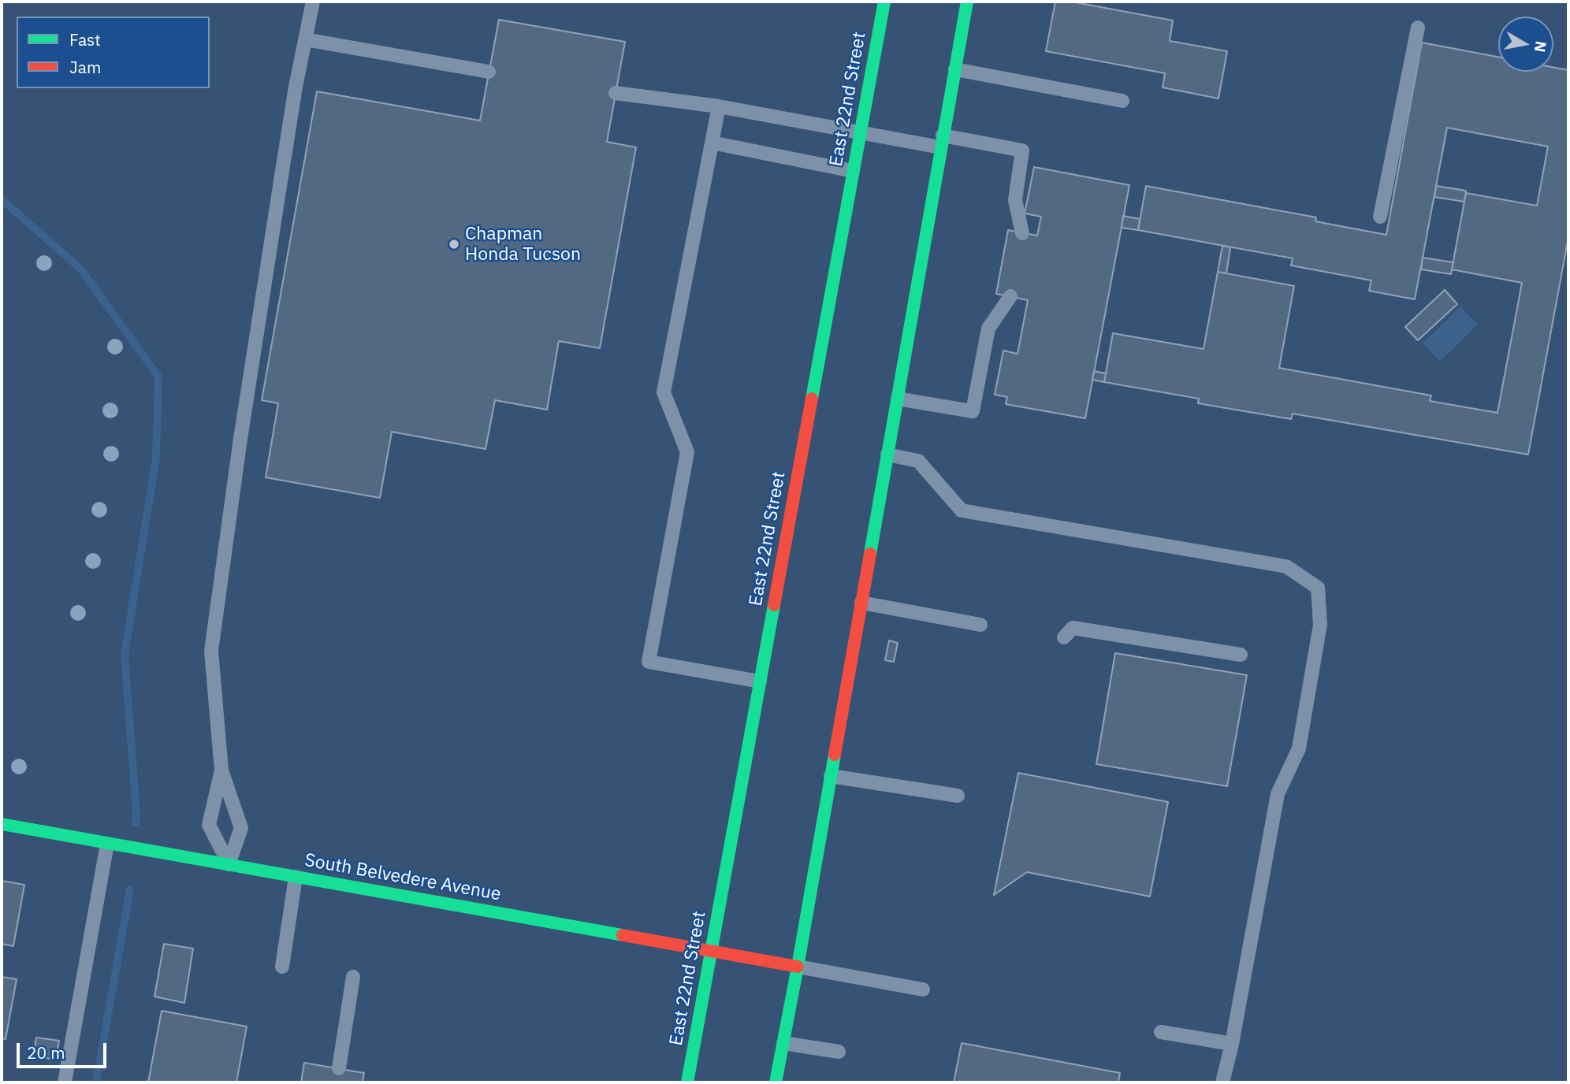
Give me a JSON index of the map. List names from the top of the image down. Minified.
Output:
{"streets":{"main road":["East 22nd Street","South Belvedere Avenue"]},"crossings":[["East 22nd Street","South Belvedere Avenue"]],"places":["Chapman Honda Tucson"],"legend":["Fast","Jam"],"scale_bar":"20 m","north":"right"}
